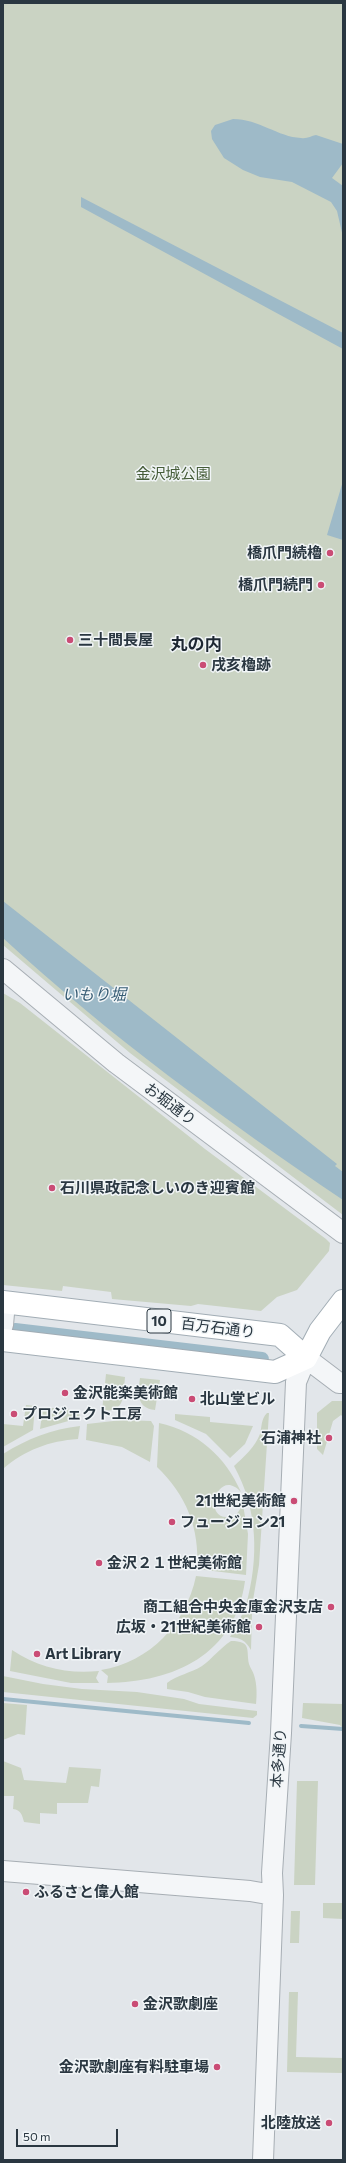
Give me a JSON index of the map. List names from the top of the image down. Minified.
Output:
{"streets":{"main road":["10","百万石通り"],"street":["お堀通り","本多通り"]},"crossings":[["百万石通り","本多通り"]],"districts":["丸の内"],"water":["いもり堀"],"parks":["金沢城公園"],"places":["橋爪門続櫓","橋爪門続門","三十間長屋","戌亥櫓跡","石川県政記念しいのき迎賓館","金沢能楽美術館","北山堂ビル","プロジェクト工房","石浦神社","21世紀美術館","フュージョン21","金沢２１世紀美術館","商工組合中央金庫金沢支店","広坂・21世紀美術館","Art Library","ふるさと偉人館","金沢歌劇座","金沢歌劇座有料駐車場","北陸放送"],"scale_bar":"50 m"}
